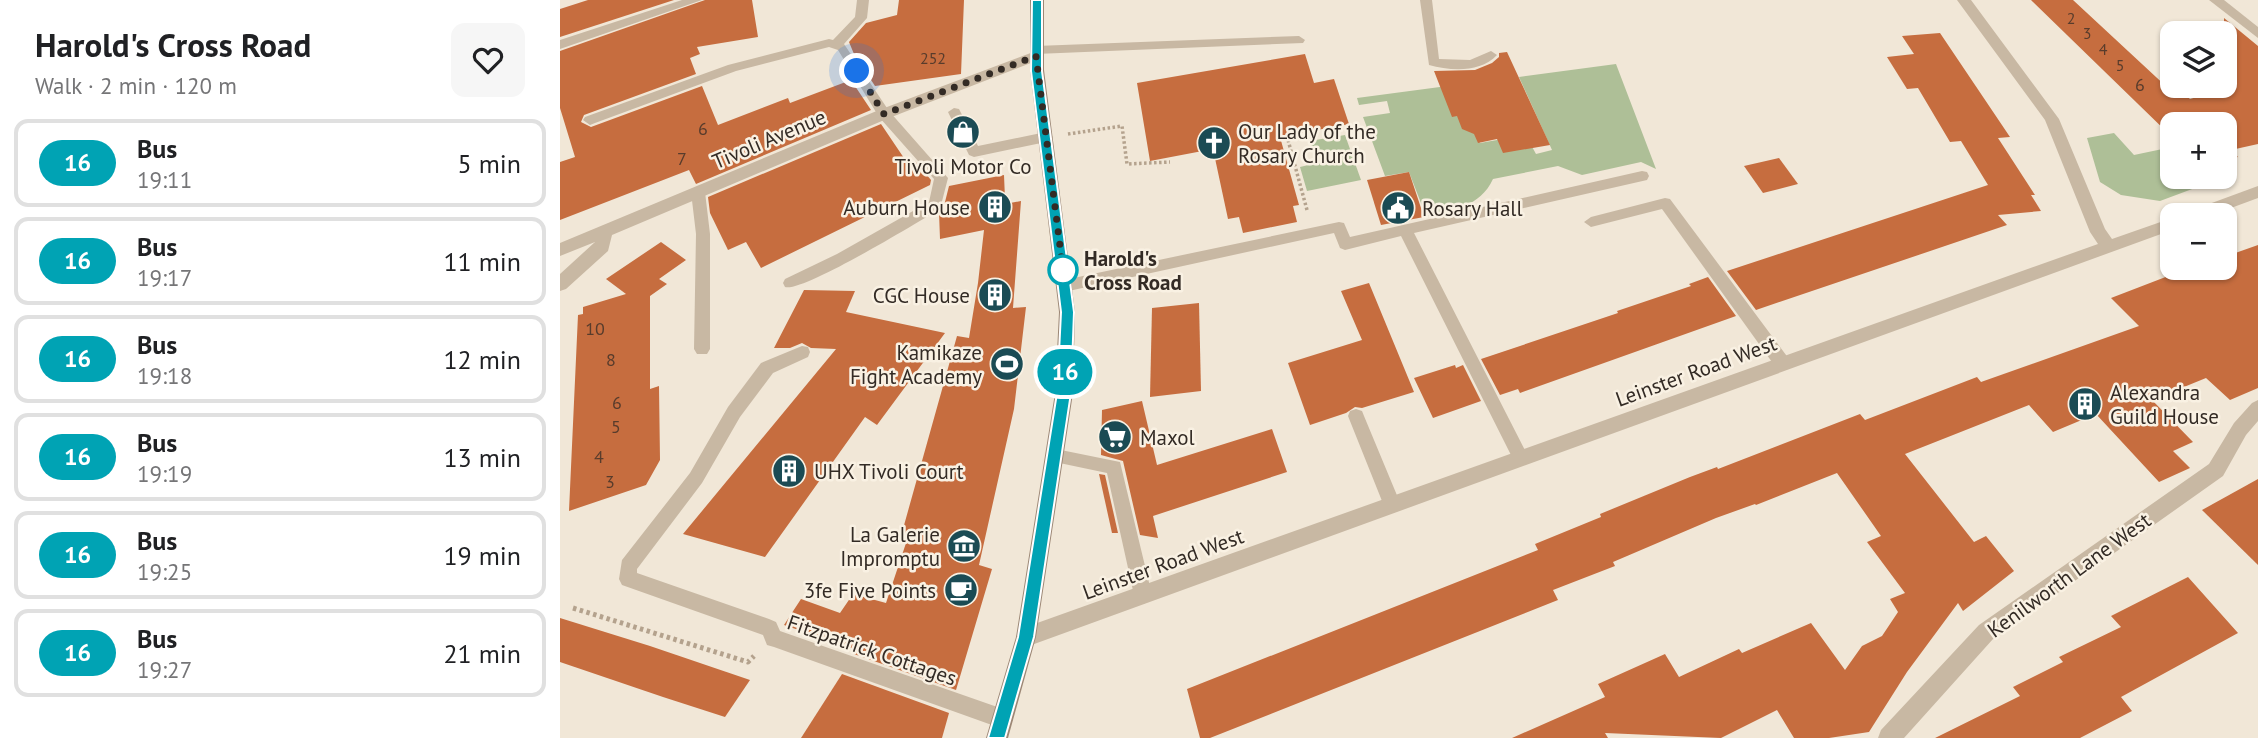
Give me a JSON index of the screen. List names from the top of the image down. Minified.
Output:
{"streets":{"street":["Tivoli Avenue","Leinster Road West","Kenilworth Lane West"],"lane":["Fitzpatrick Cottages"]},"places":{"shop":["Tivoli Motor Co"],"church":["Our Lady of the Rosary Church"],"building":["Auburn House","CGC House","Alexandra Guild House","UHX Tivoli Court"],"public building":["Rosary Hall"],"other":["Harold's Cross Road"],"sports":["Kamikaze Fight Academy"],"supermarket":["Maxol"],"museum":["La Galerie Impromptu"],"cafe":["3fe Five Points"]},"lines":["bus line 16"],"house_numbers":["2","3","4","252","5","6","6","7","10","8","6","5","4","3"],"page":{"heading":["Harold's Cross Road","Walk · 2 min · 120 m"],"on_map":"16","map_buttons":["+","−"],"list":[{"mark":"16","name":"Bus","note":"19:11","value":"5 min"},{"mark":"16","name":"Bus","note":"19:17","value":"11 min"},{"mark":"16","name":"Bus","note":"19:18","value":"12 min"},{"mark":"16","name":"Bus","note":"19:19","value":"13 min"},{"mark":"16","name":"Bus","note":"19:25","value":"19 min"},{"mark":"16","name":"Bus","note":"19:27","value":"21 min"}]}}
